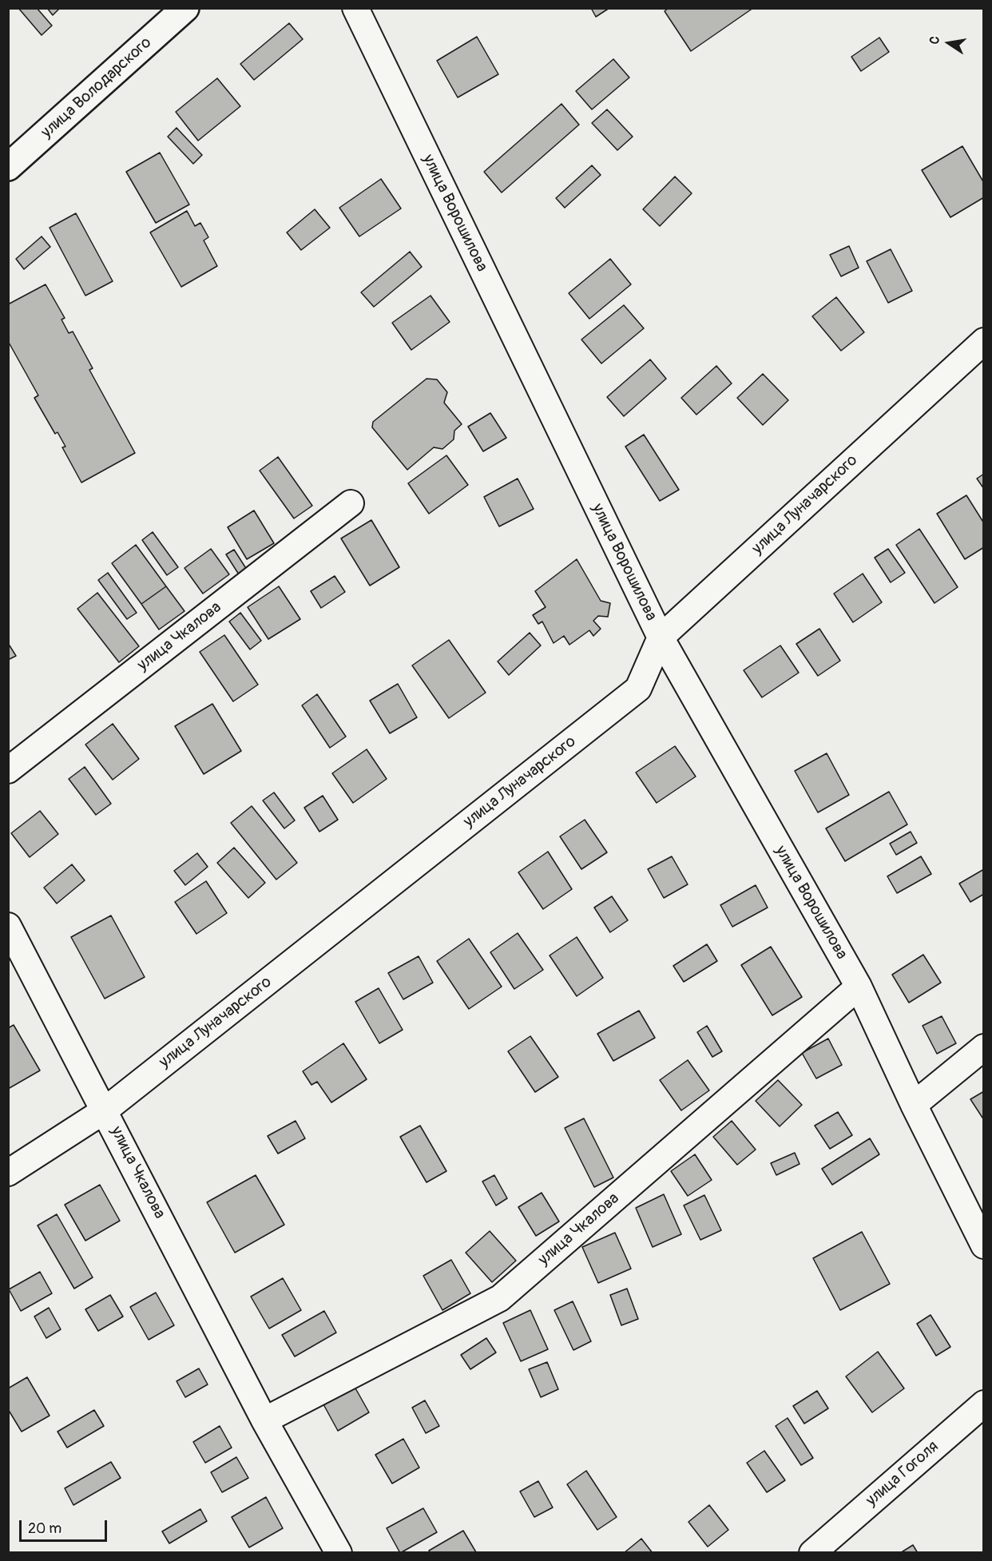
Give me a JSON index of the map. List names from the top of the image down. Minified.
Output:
{"streets":{"main road":["улица Володарского"],"street":["улица Ворошилова","улица Луначарского","улица Чкалова","улица Гоголя"]},"crossings":[["улица Ворошилова","улица Луначарского"],["улица Ворошилова","улица Чкалова"],["улица Луначарского","улица Чкалова"]],"scale_bar":"20 m","north":"left"}
